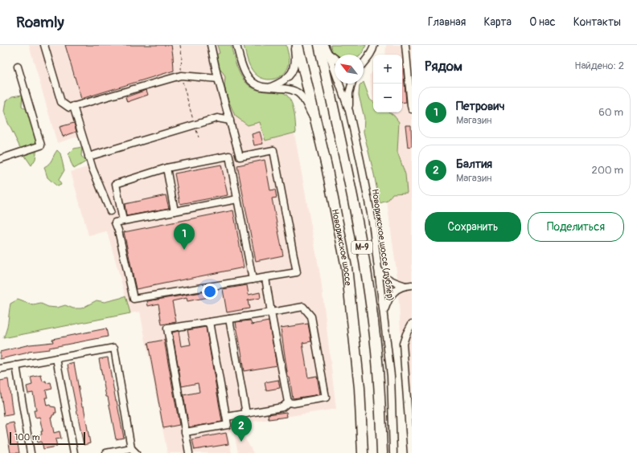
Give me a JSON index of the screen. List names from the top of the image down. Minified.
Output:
{"streets":{"highway":["Новорижское шоссе","М-9"],"street":["Новорижское шоссе (дублёр)"]},"crossings":[["Новорижское шоссе","М-9"]],"scale_bar":"100 m","north":"top left","page":{"header":"Roamly","nav":["Главная","Карта","О нас","Контакты"],"heading":["Рядом","Найдено: 2"],"map_buttons":["+","−"],"list":[{"mark":"1","name":"Петрович","note":"Магазин","value":"60 m"},{"mark":"2","name":"Балтия","note":"Магазин","value":"200 m"}],"buttons":["Сохранить","Поделиться"],"pins":["1","2"],"scale":"100 m"}}
